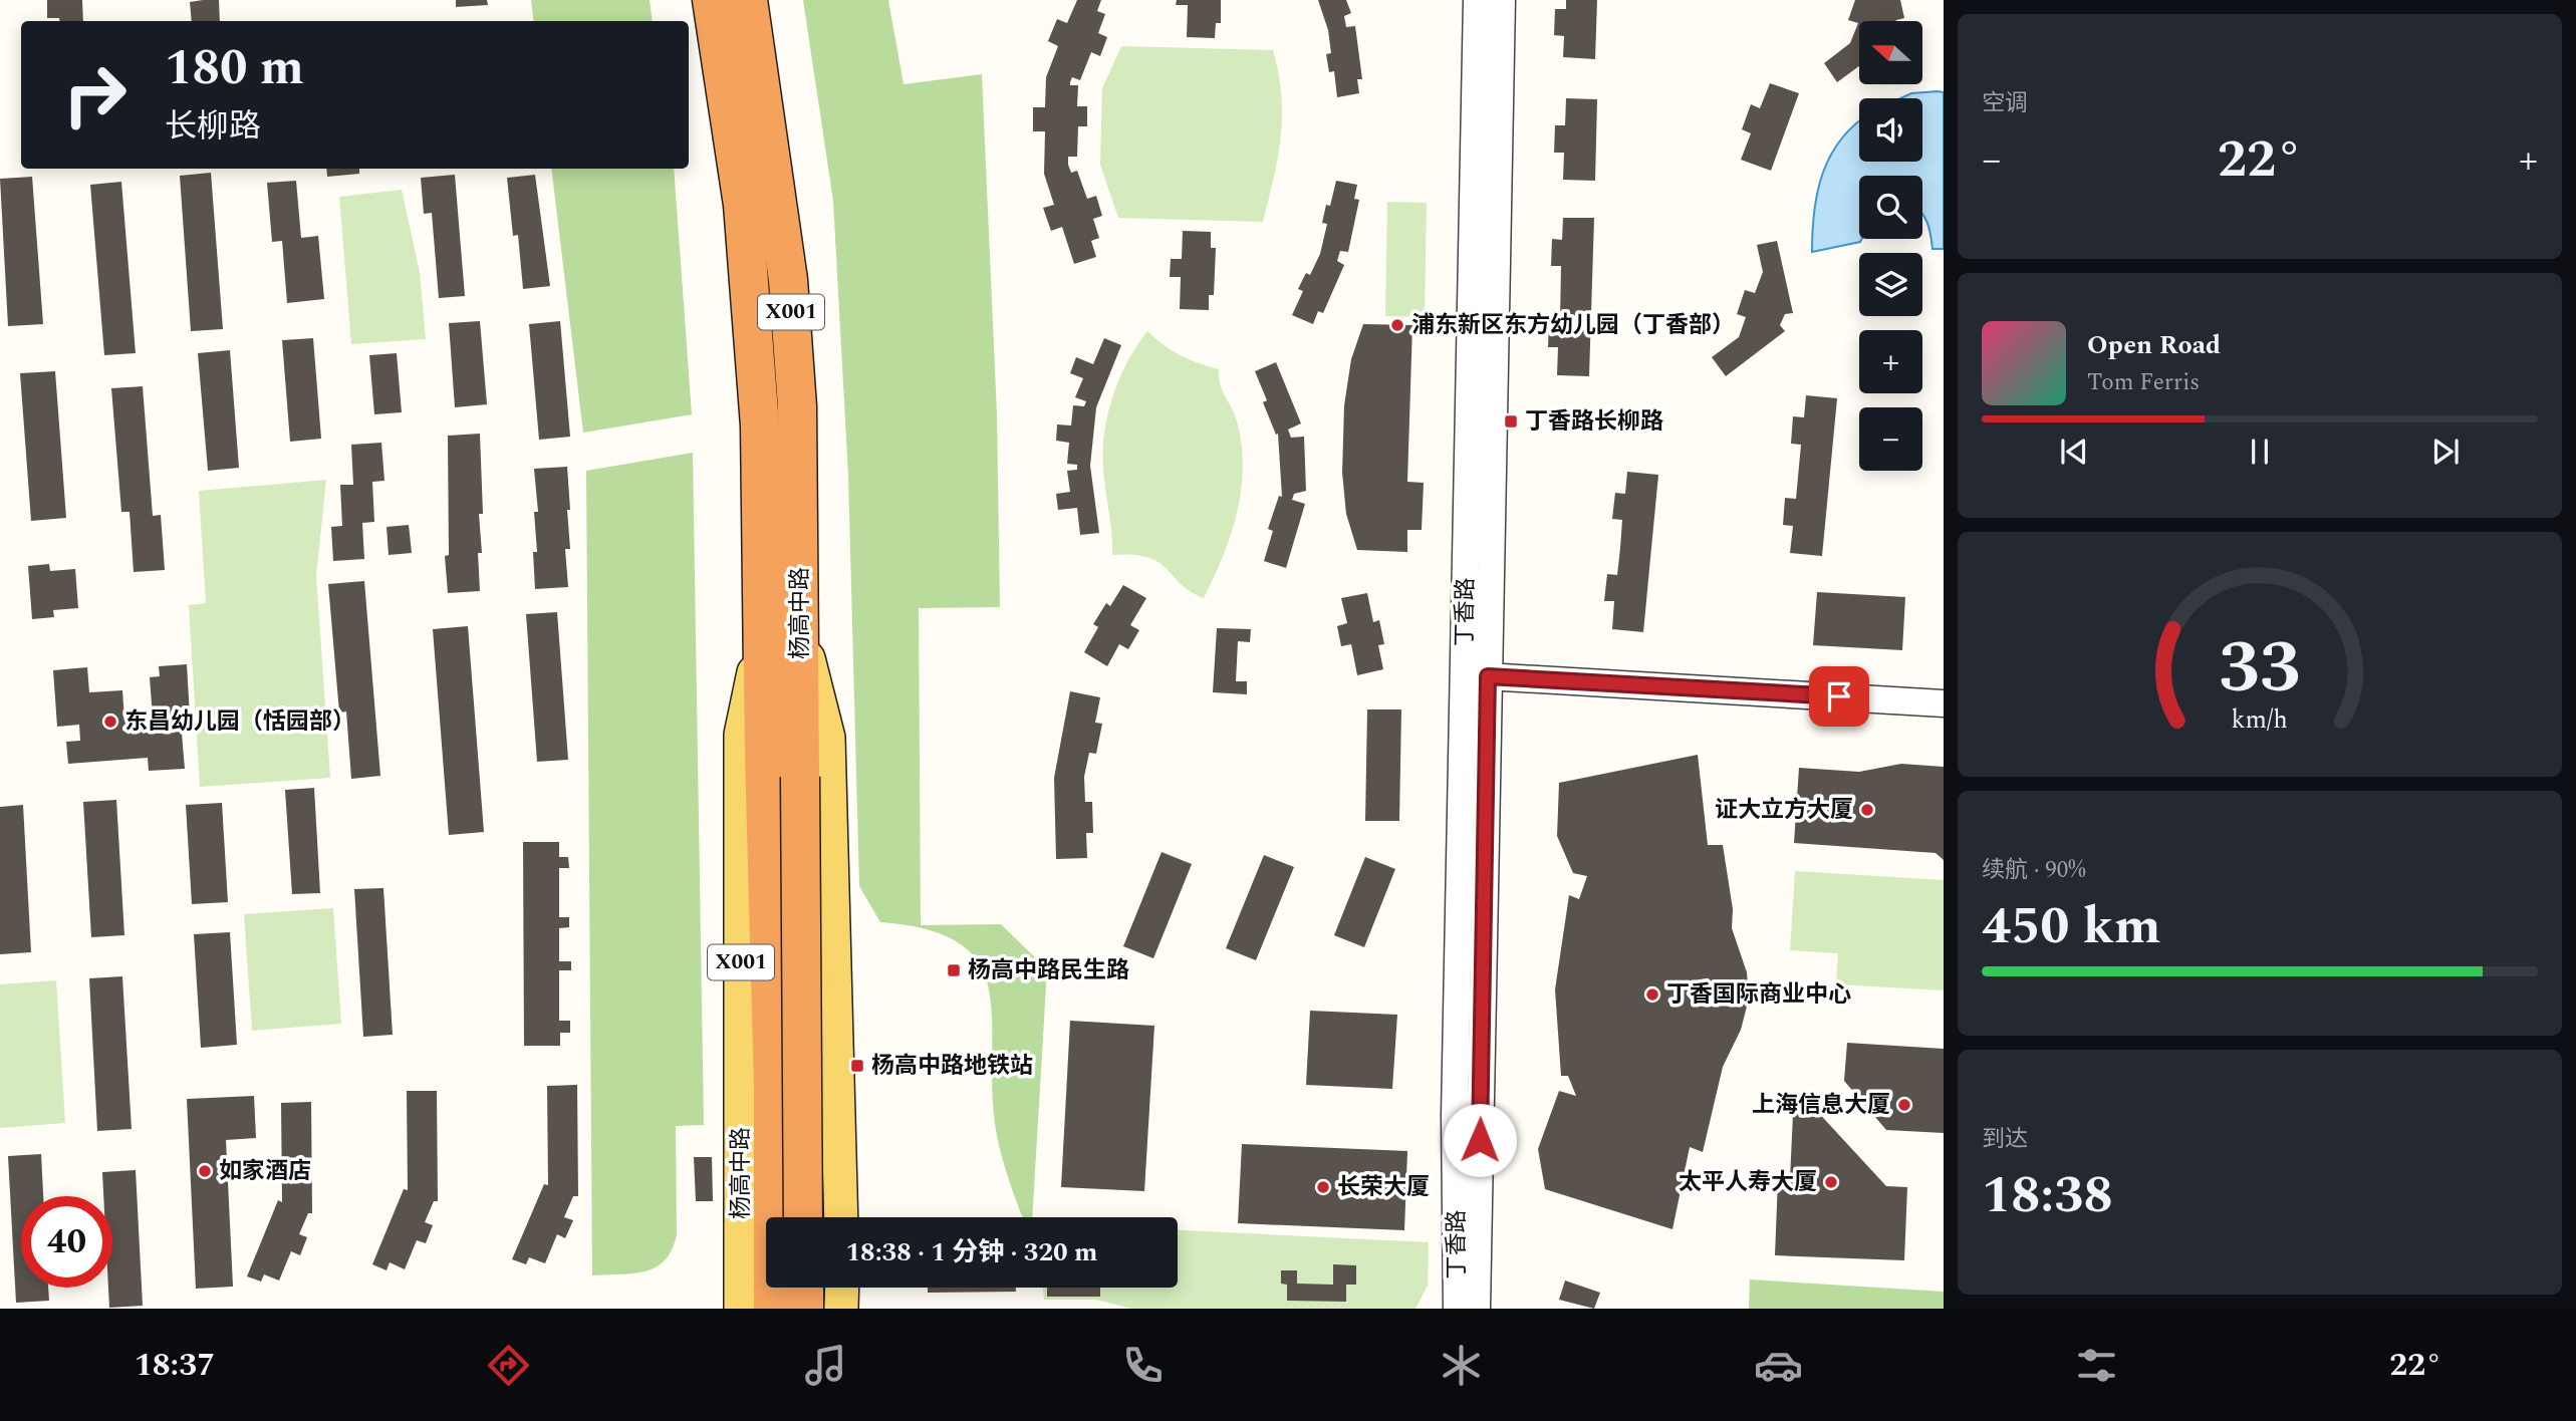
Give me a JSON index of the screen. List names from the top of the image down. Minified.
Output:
{"streets":{"highway":["X001","杨高中路"],"street":["丁香路"]},"crossings":[["X001","杨高中路"]],"places":{"other":["浦东新区东方幼儿园（丁香部）","东昌幼儿园（恬园部）","证大立方大厦","丁香国际商业中心","上海信息大厦","如家酒店","太平人寿大厦","长荣大厦"],"transit":["丁香路长柳路","杨高中路民生路","杨高中路地铁站"]},"north":"left","page":{"tile":["空调",["续航 · 90%","450 km"],["到达","18:38"]],"map_buttons":["+","−"],"turn":["180 m","长柳路"],"heat":["−","22°","+"],"song":["Open Road","Tom Ferris"],"limit":"40","trip":"18:38 · 1 分钟 · 320 m","tabs":["18:37","22°"],"gauge":["33","km/h"]}}
